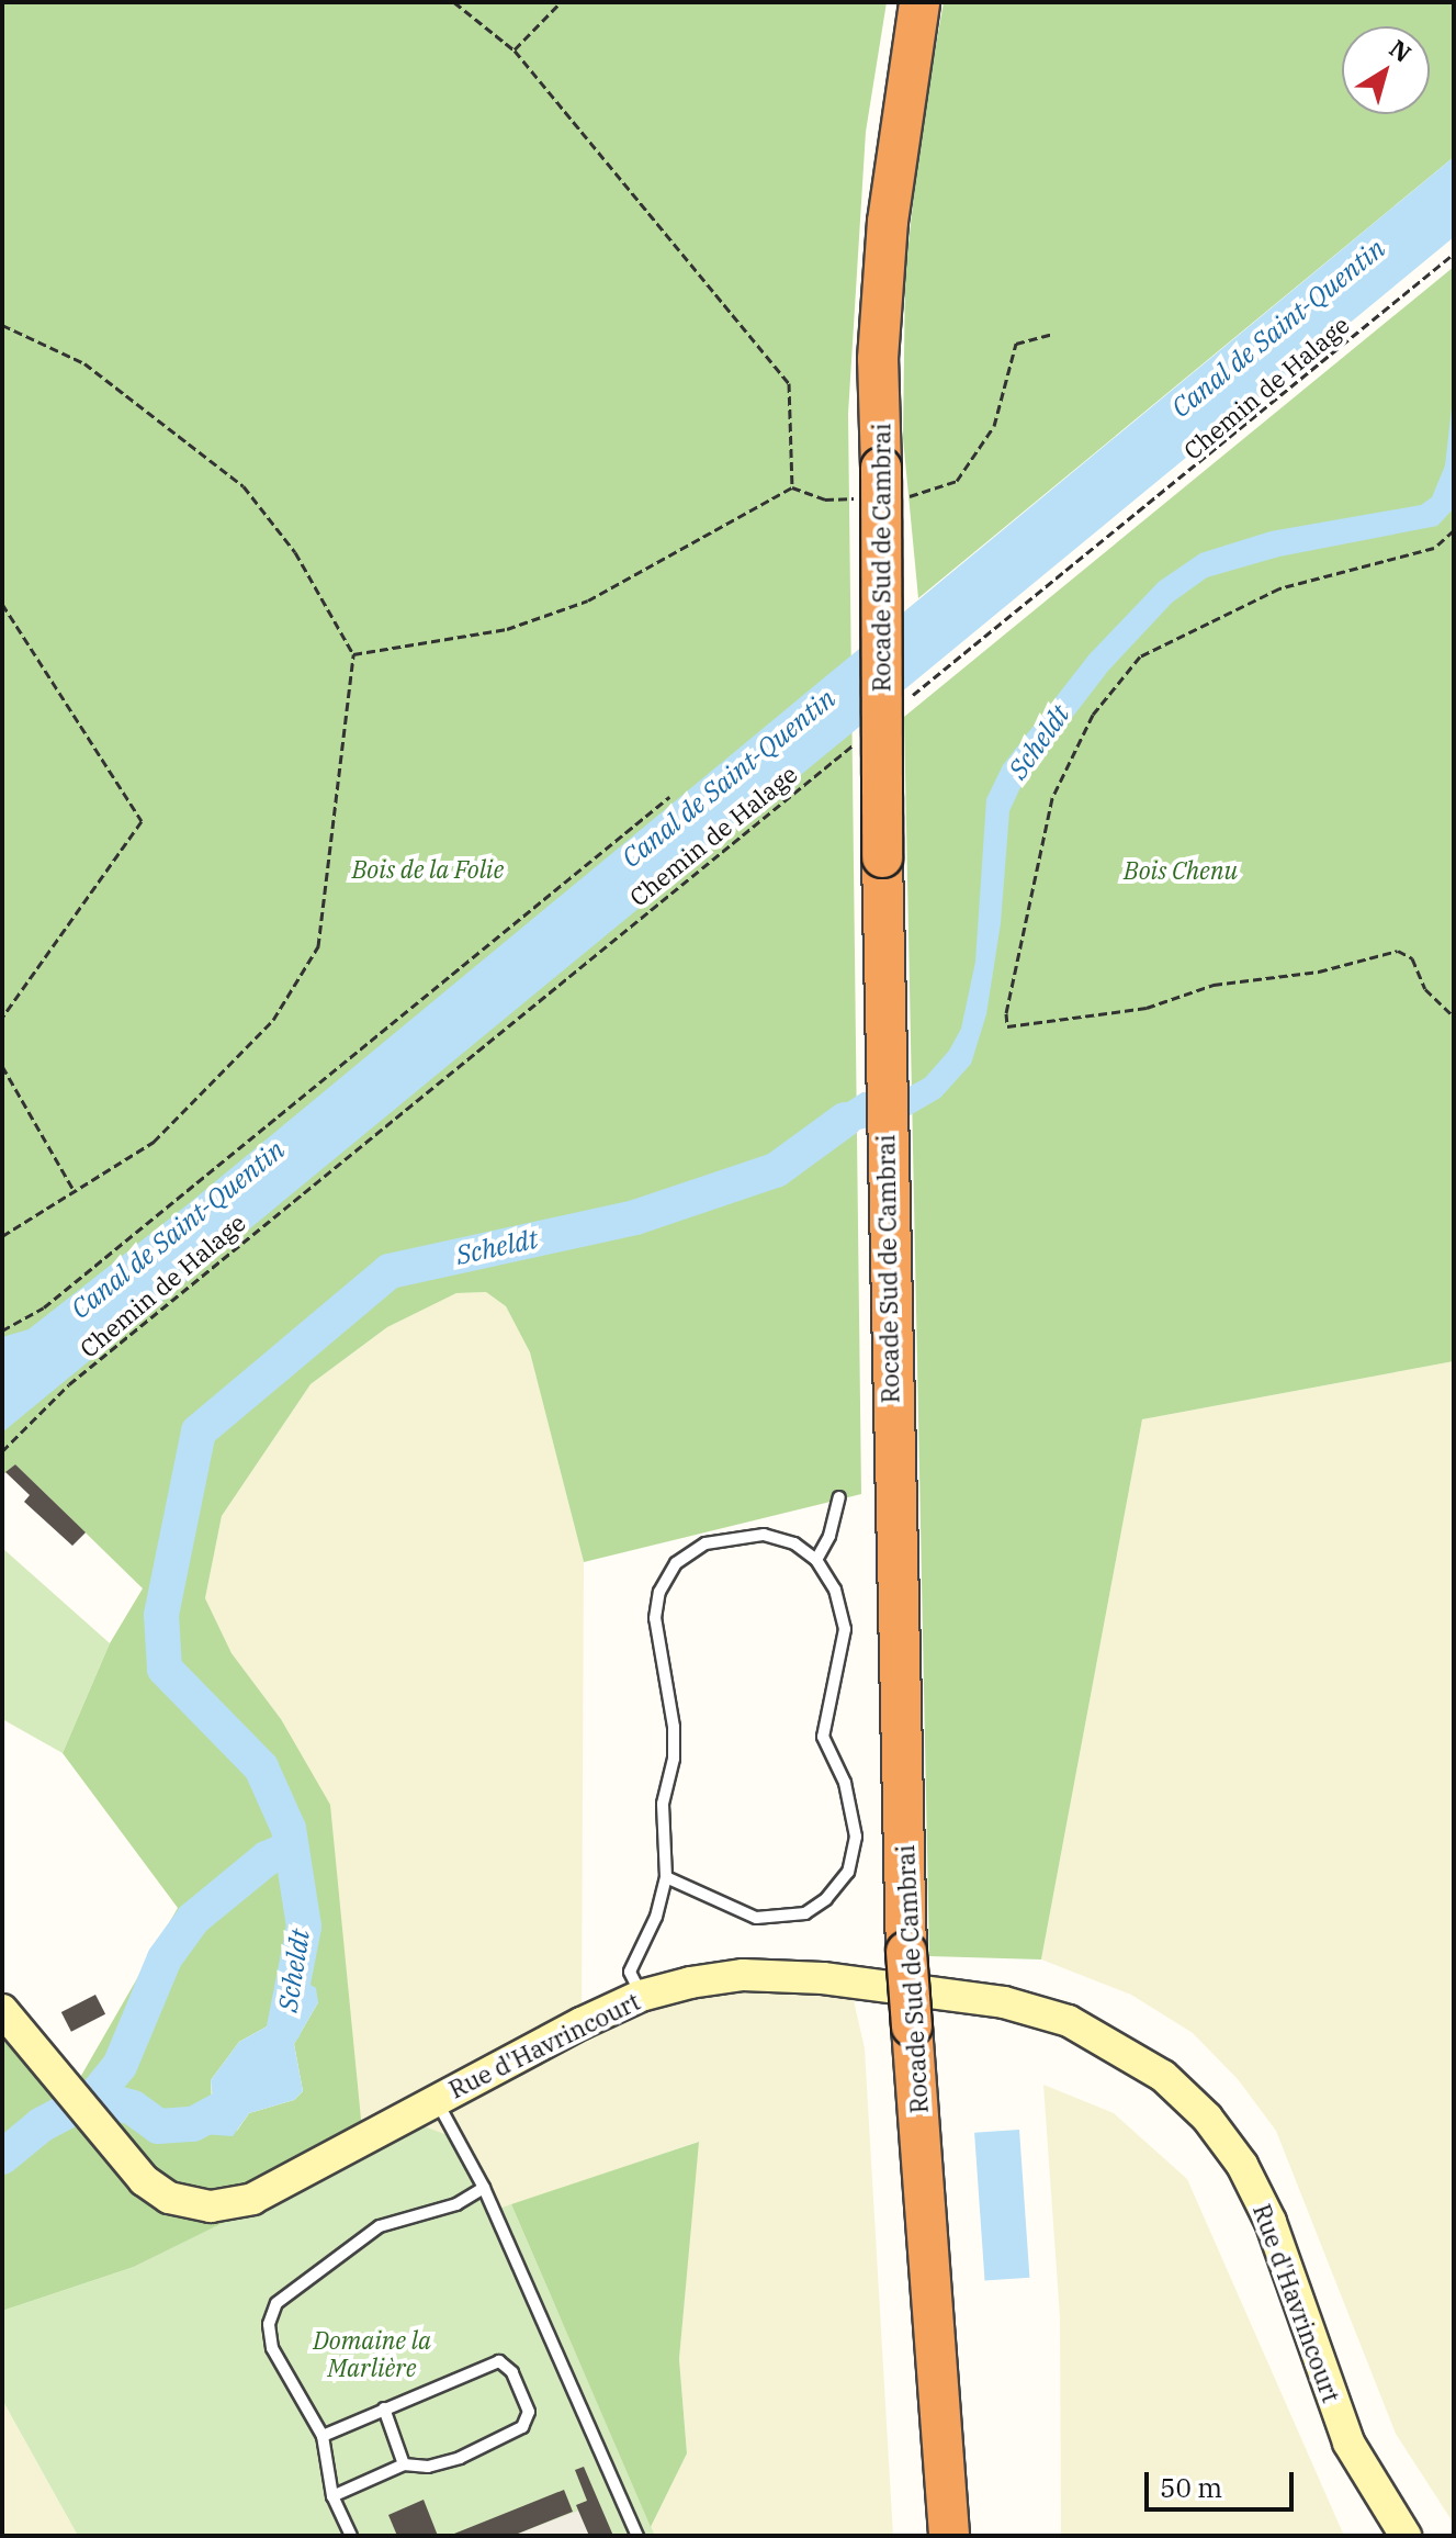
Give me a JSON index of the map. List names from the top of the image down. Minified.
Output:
{"streets":{"highway":["Rocade Sud de Cambrai"],"street":["Rue d'Havrincourt"],"path":["Chemin de Halage"]},"water":["Canal de Saint-Quentin","Scheldt"],"parks":["Bois de la Folie","Bois Chenu","Domaine la Marlière"],"scale_bar":"50 m","north":"top right"}
